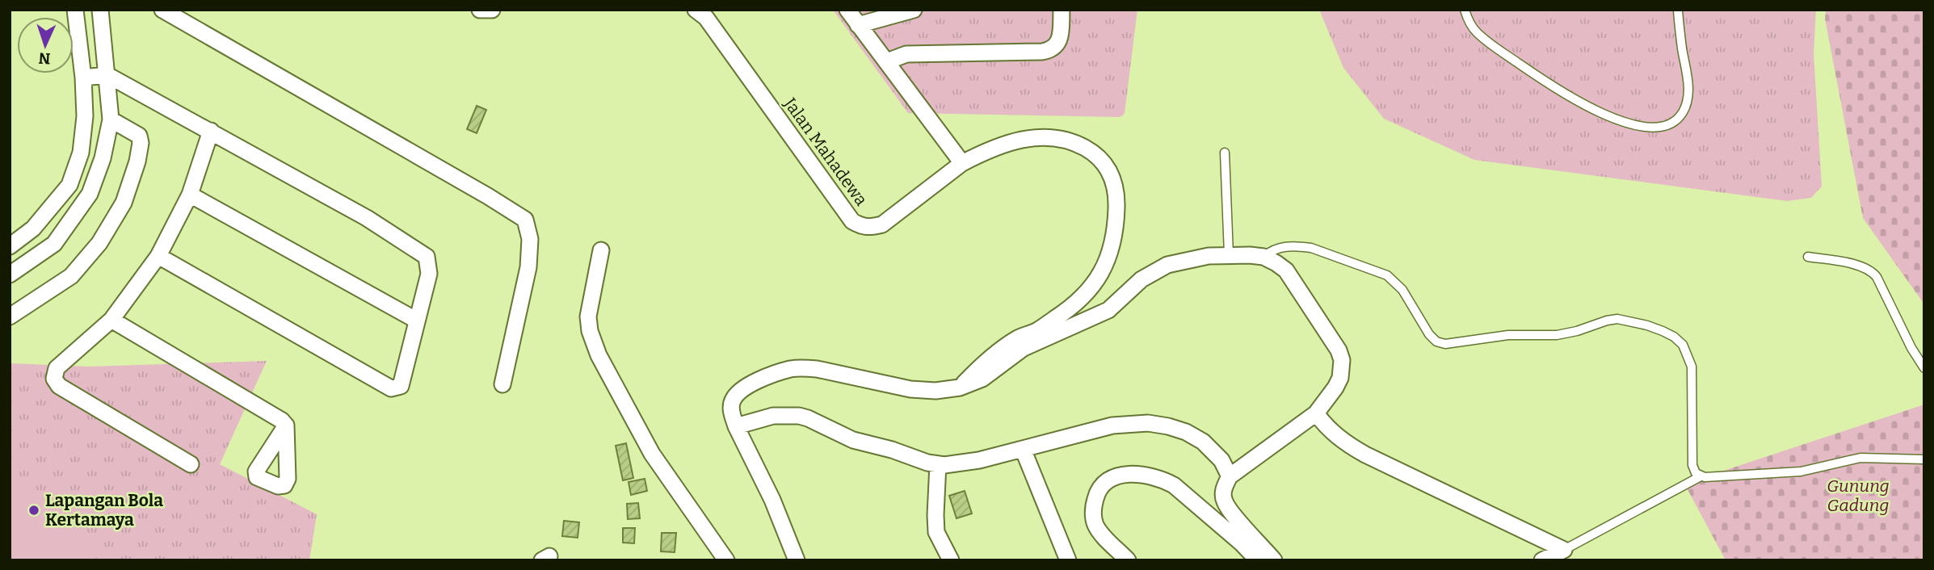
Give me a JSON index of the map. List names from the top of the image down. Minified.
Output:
{"streets":{"street":["Jalan Mahadewa"]},"parks":["Gunung Gadung"],"places":["Lapangan Bola Kertamaya"],"north":"bottom"}
